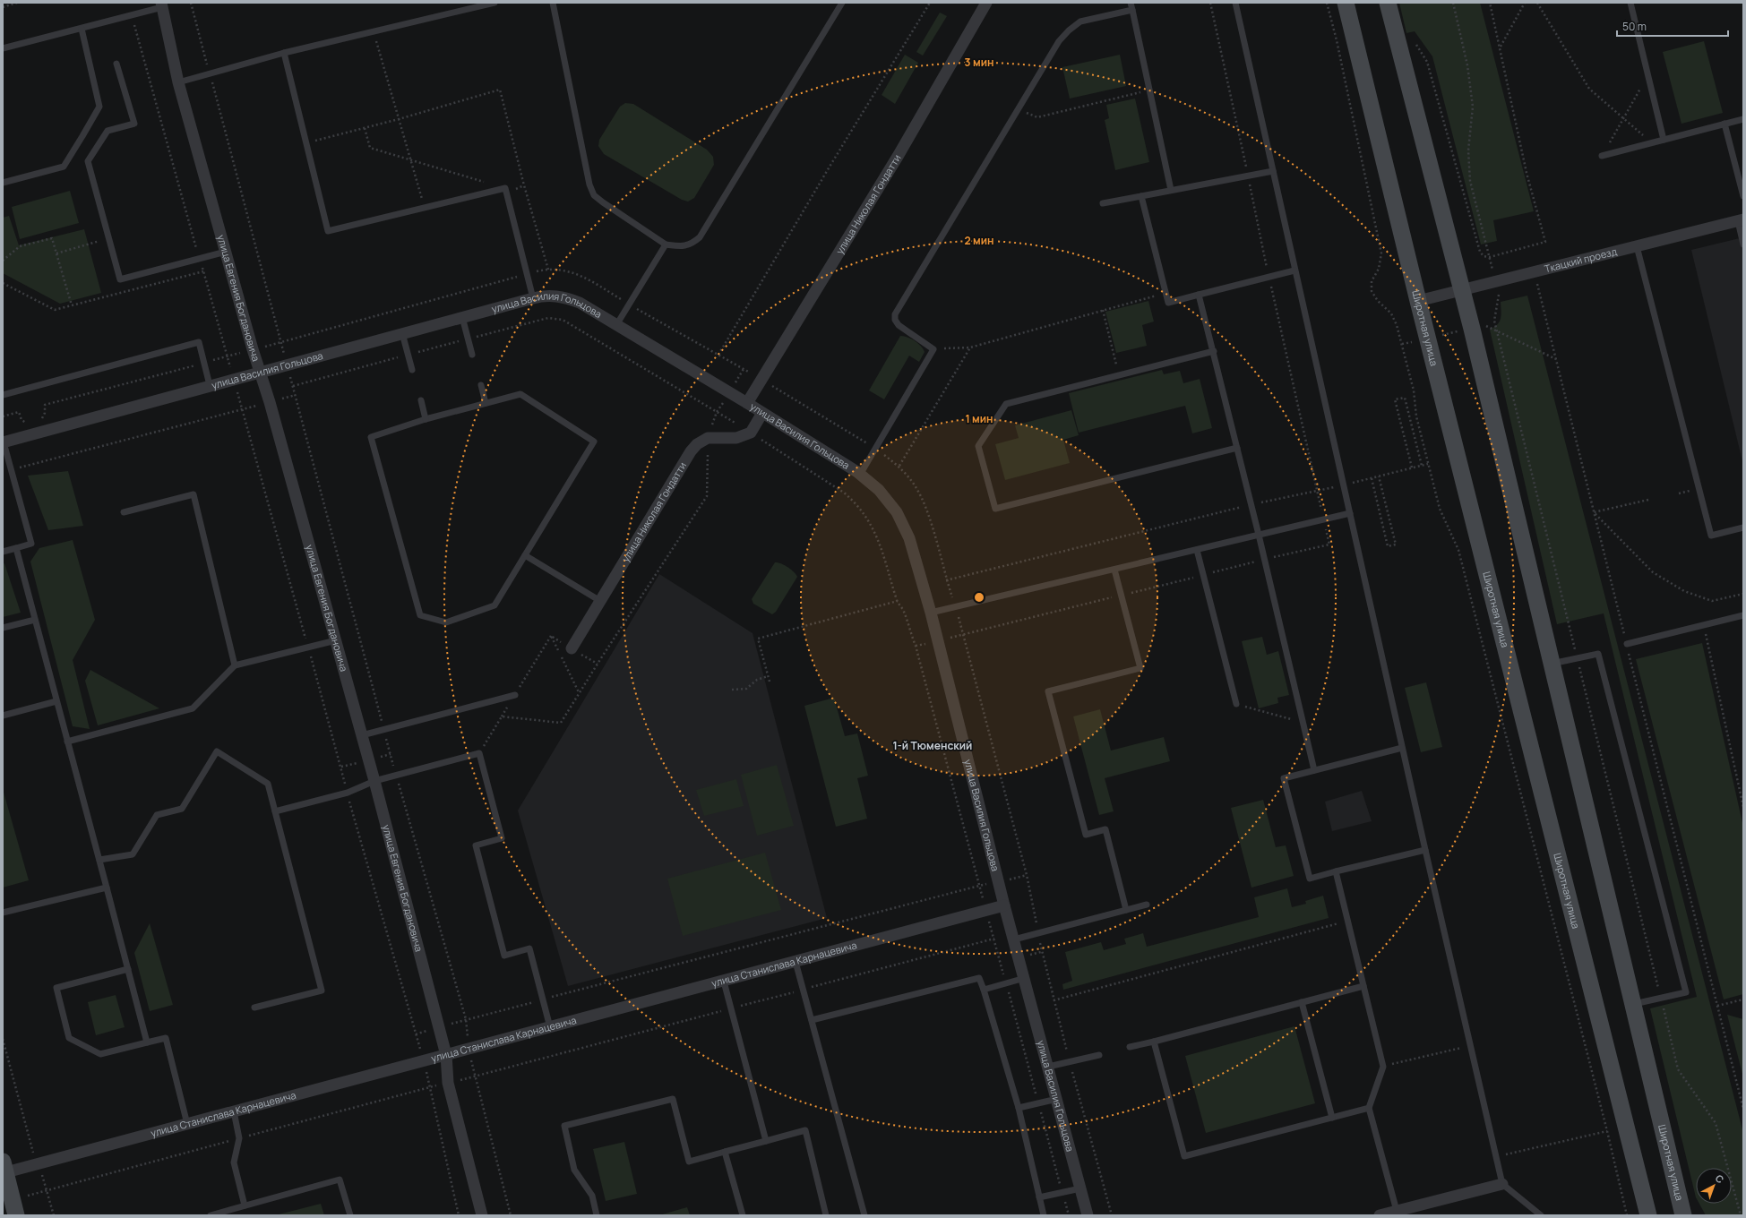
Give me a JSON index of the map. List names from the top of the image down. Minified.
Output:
{"streets":{"main road":["Широтная улица"],"street":["улица Николая Гондатти","Ткацкий проезд","улица Евгения Богдановича","улица Василия Гольцова","улица Станислава Карнацевича"]},"crossings":[["улица Николая Гондатти","улица Василия Гольцова"],["Ткацкий проезд","Широтная улица"],["улица Евгения Богдановича","улица Василия Гольцова"],["улица Евгения Богдановича","улица Станислава Карнацевича"],["улица Василия Гольцова","улица Станислава Карнацевича"]],"districts":["1-й Тюменский"],"scale_bar":"50 m","north":"top right","rings":["3 мин","2 мин","1 мин"]}
